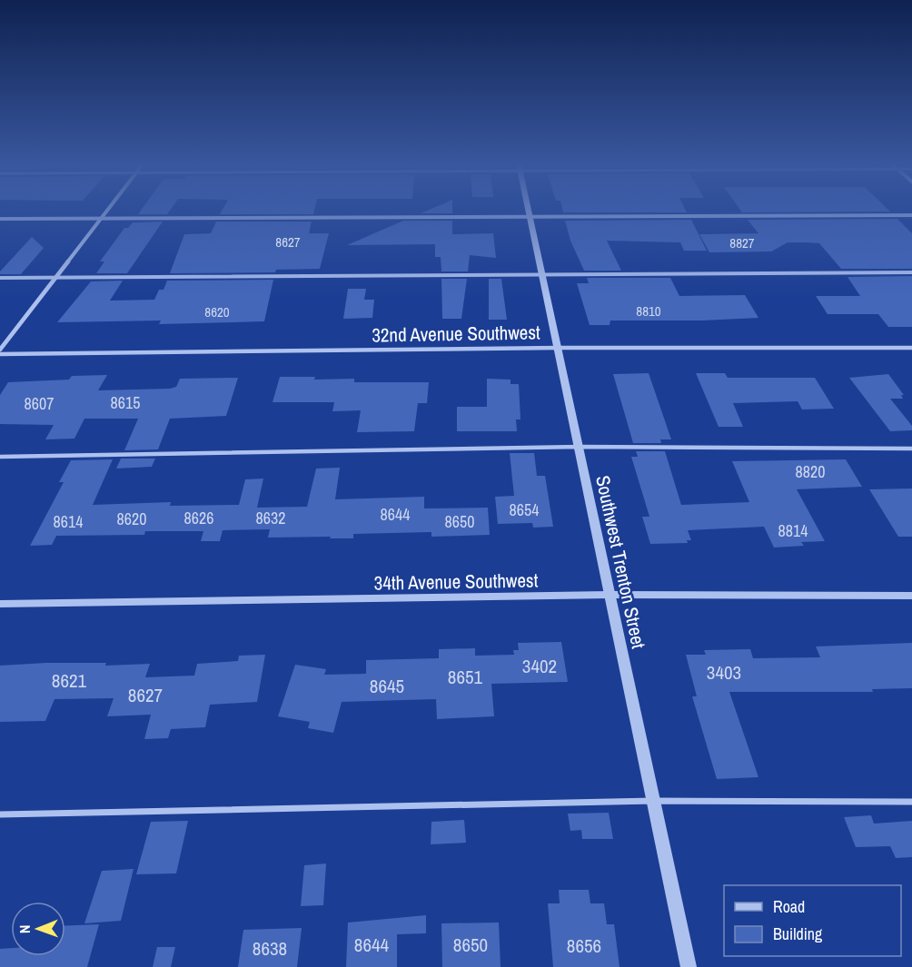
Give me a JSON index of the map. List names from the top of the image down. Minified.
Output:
{"streets":{"street":["32nd Avenue Southwest","Southwest Trenton Street","34th Avenue Southwest"]},"crossings":[["32nd Avenue Southwest","Southwest Trenton Street"],["Southwest Trenton Street","34th Avenue Southwest"]],"house_numbers":["8627","8827","8810","8620","8615","8607","8820","8654","8644","8626","8632","8620","8614","8650","8814","3402","3403","8651","8621","8645","8627","8644","8650","8656","8638"],"legend":["Road","Building"],"north":"left"}
